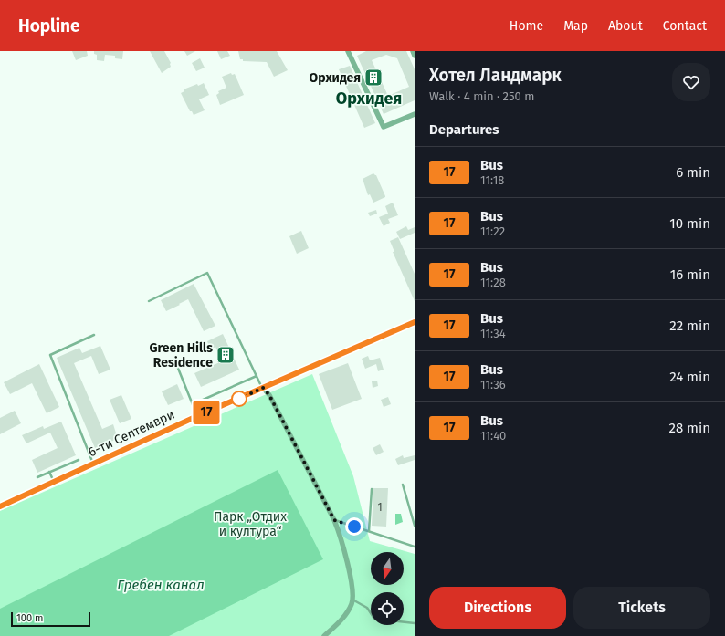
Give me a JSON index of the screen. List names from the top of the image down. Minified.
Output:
{"streets":{"street":["6-ти Септември"]},"districts":["Орхидея"],"water":["Гребен канал"],"parks":["Парк „Отдих и култура“"],"places":{"building":["Орхидея","Green Hills Residence"]},"lines":["bus line 17"],"house_numbers":["1"],"scale_bar":"100 m","north":"bottom","page":{"header":"Hopline","nav":["Home","Map","About","Contact"],"on_map":"17","heading":[["Хотел Ландмарк","Walk · 4 min · 250 m"],"Departures"],"list":[{"mark":"17","name":"Bus","note":"11:18","value":"6 min"},{"mark":"17","name":"Bus","note":"11:22","value":"10 min"},{"mark":"17","name":"Bus","note":"11:28","value":"16 min"},{"mark":"17","name":"Bus","note":"11:34","value":"22 min"},{"mark":"17","name":"Bus","note":"11:36","value":"24 min"},{"mark":"17","name":"Bus","note":"11:40","value":"28 min"}],"buttons":["Directions","Tickets"],"scale":"100 m"}}
